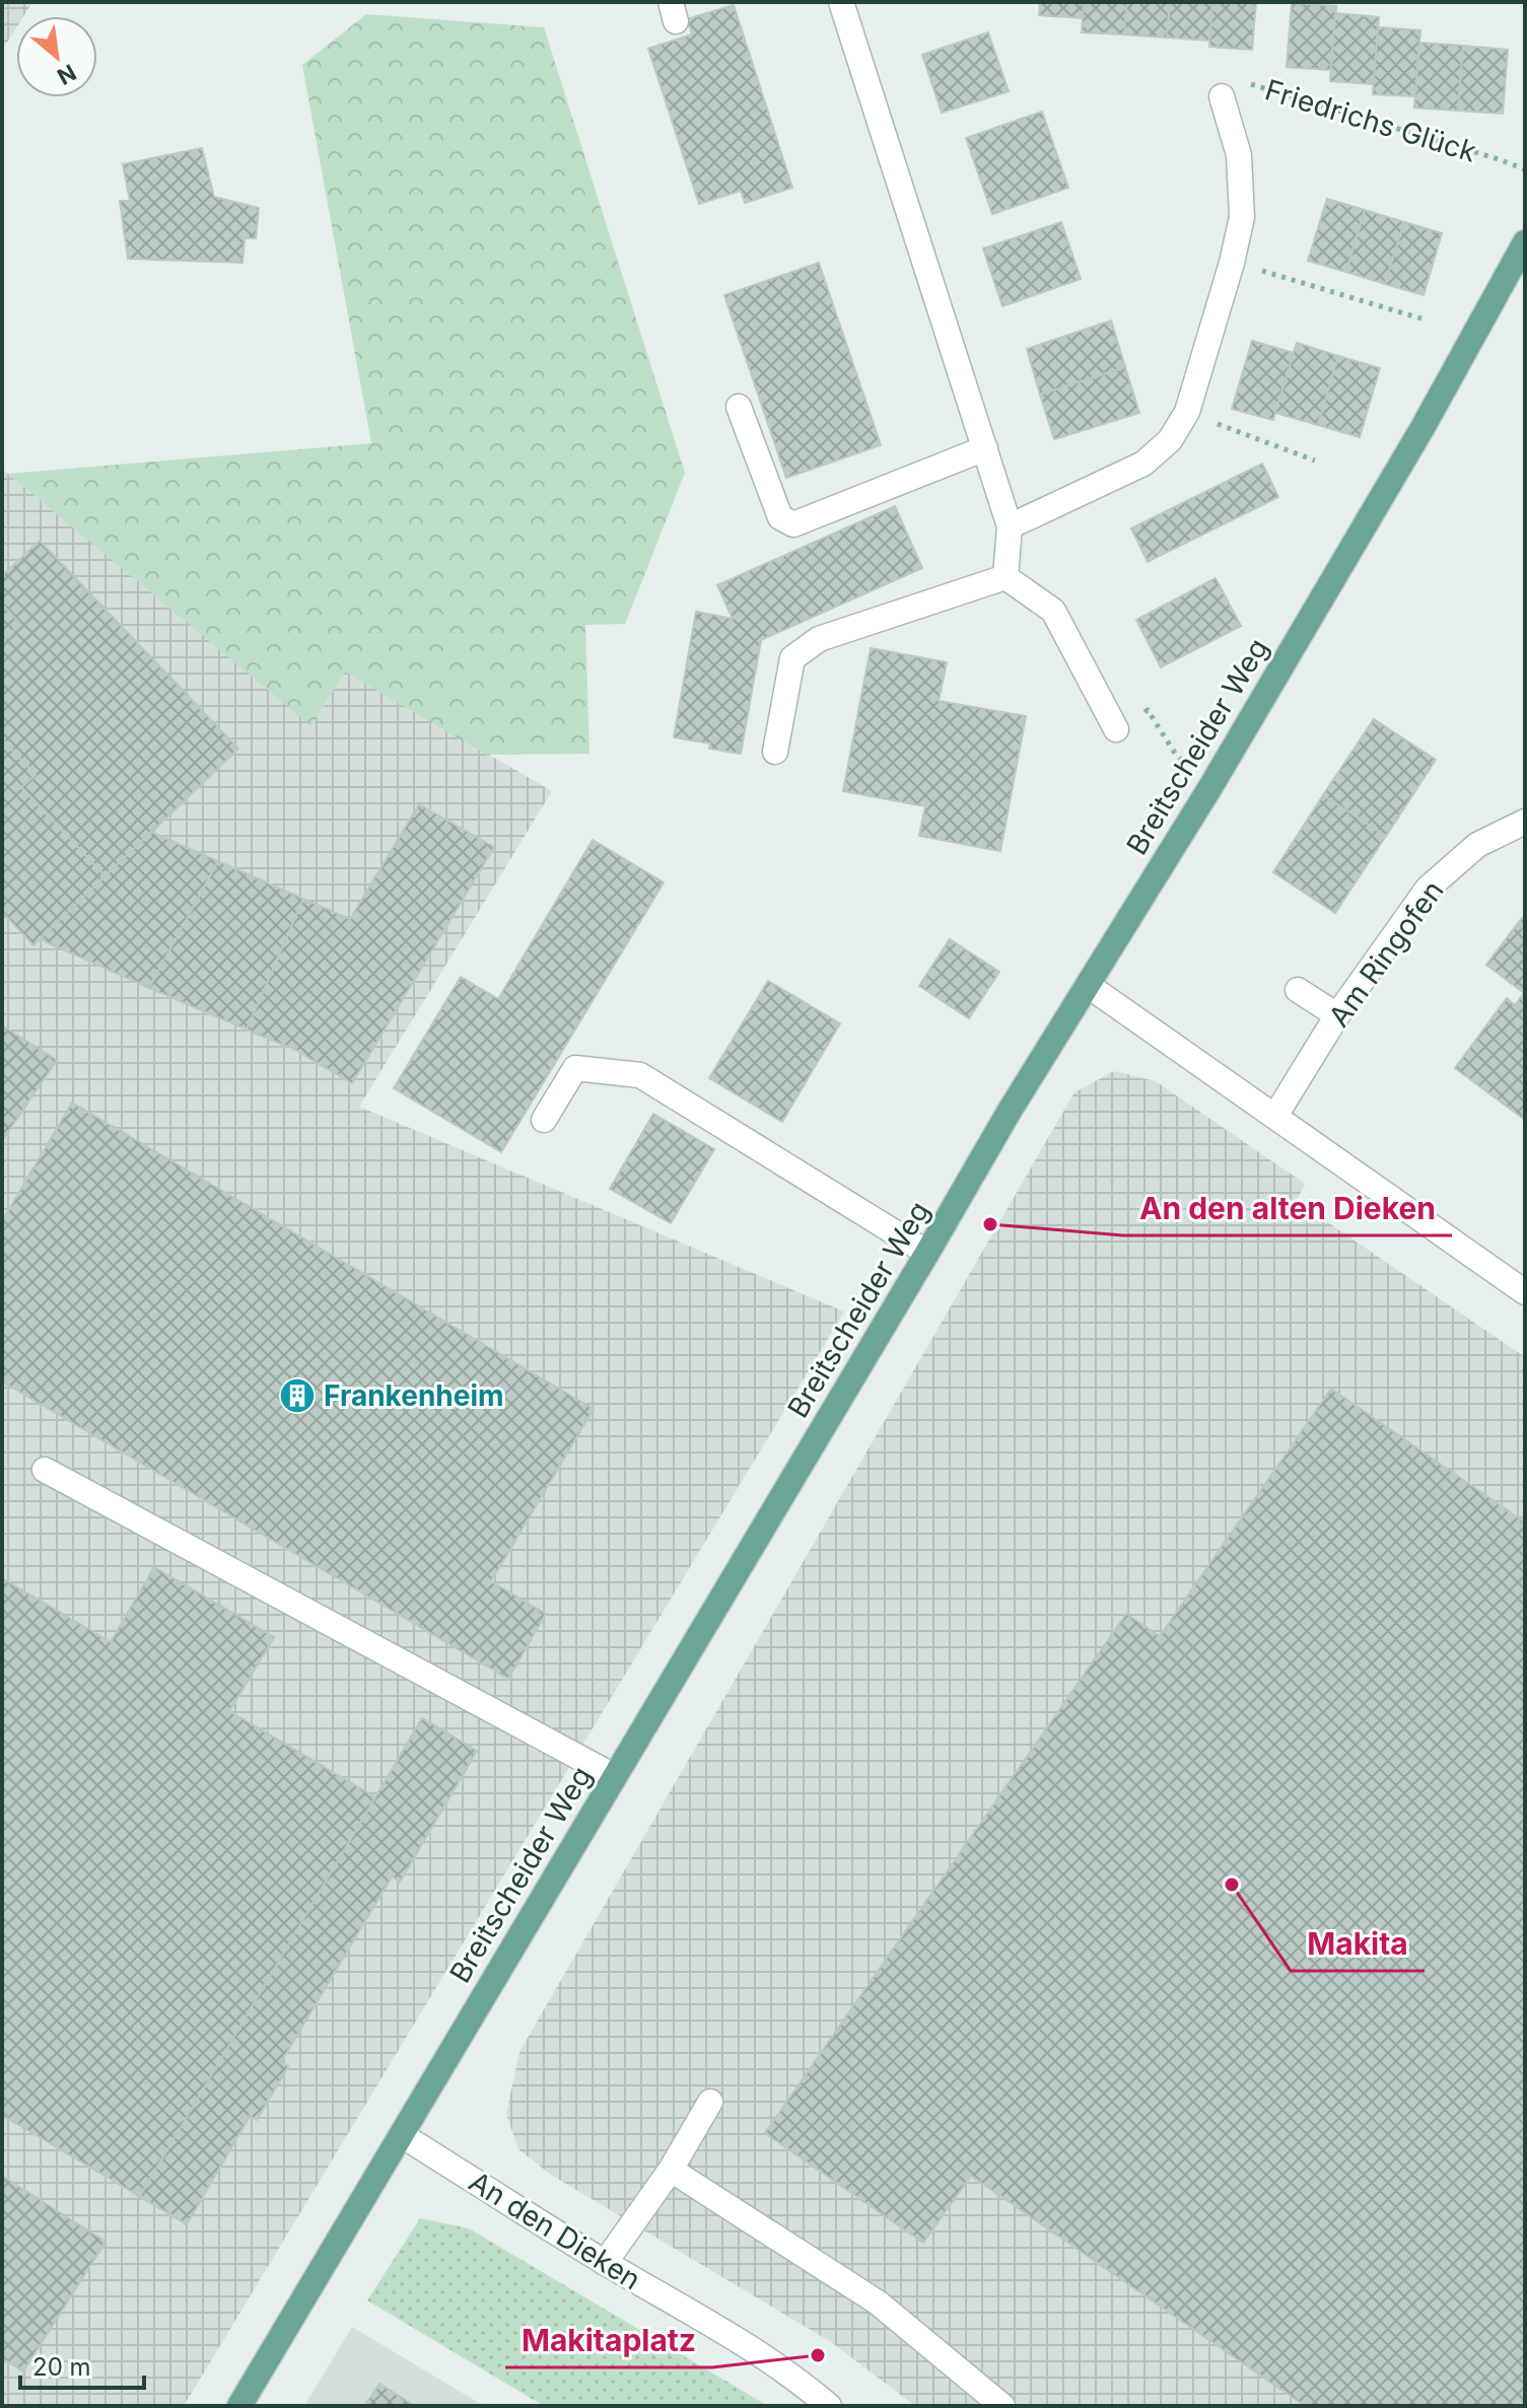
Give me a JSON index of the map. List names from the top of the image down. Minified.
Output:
{"streets":{"main road":["Breitscheider Weg"],"street":["Friedrichs Glück","Am Ringofen","An den Dieken"]},"crossings":[["Breitscheider Weg","An den Dieken"]],"places":{"other":["An den alten Dieken","Makita","Makitaplatz"],"building":["Frankenheim"]},"scale_bar":"20 m","north":"bottom right"}
